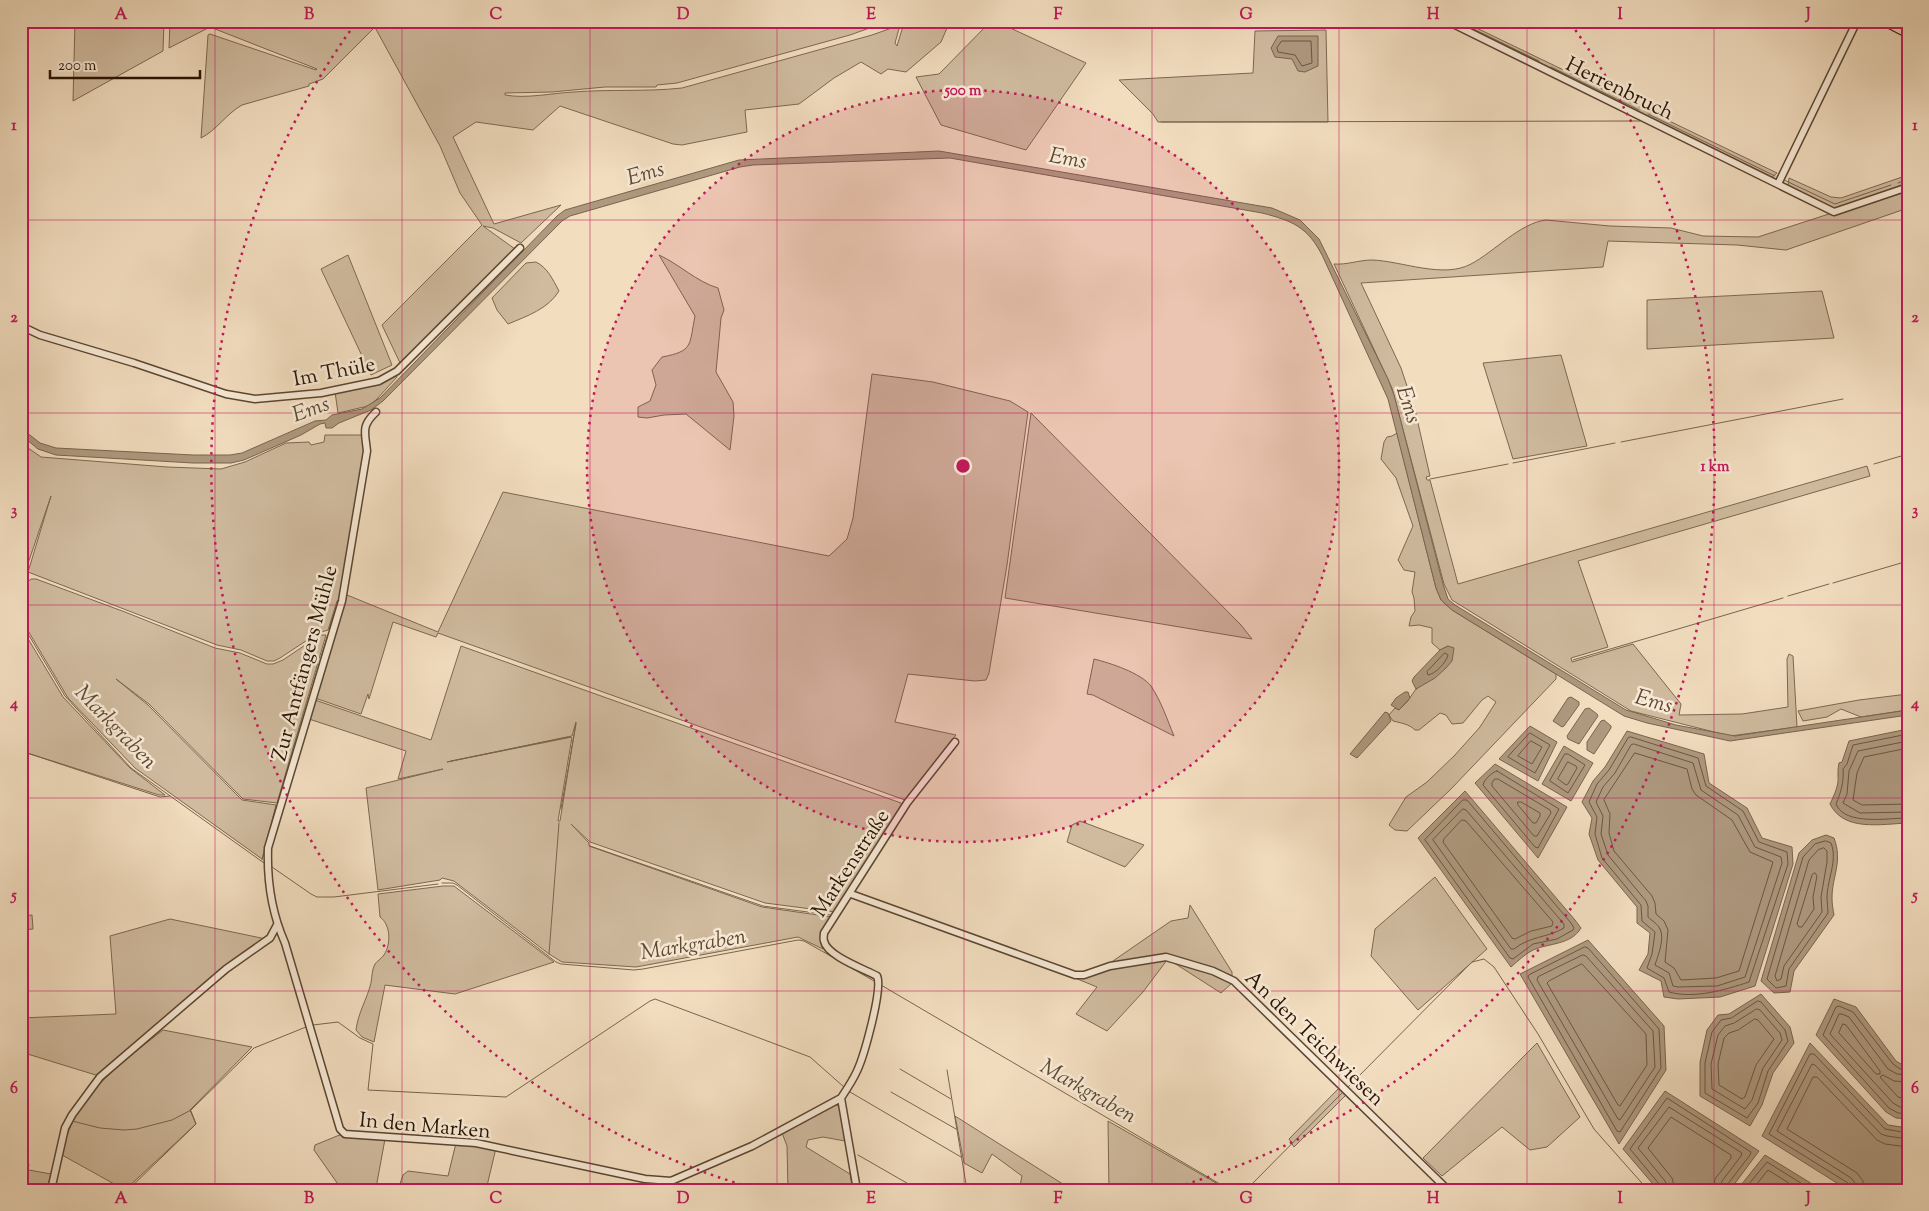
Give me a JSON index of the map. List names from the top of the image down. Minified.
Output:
{"streets":{"street":["Herrenbruch","Im Thüle","Zur Antfängers Mühle","Markenstraße","An den Teichwiesen","In den Marken"]},"crossings":[["Zur Antfängers Mühle","In den Marken"],["Markenstraße","An den Teichwiesen"],["Markenstraße","In den Marken"]],"water":["Ems","Markgraben"],"scale_bar":"200 m","grid":{"columns":["A","B","C","D","E","F","G","H","I","J"],"rows":["1","2","3","4","5","6"]},"rings":["500 m","1 km"]}
